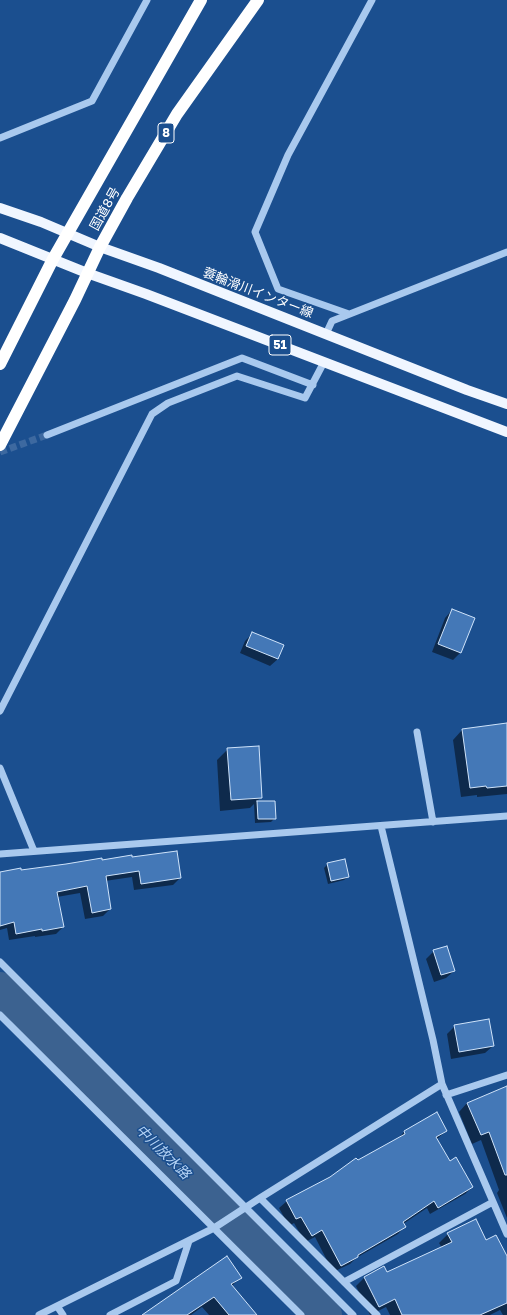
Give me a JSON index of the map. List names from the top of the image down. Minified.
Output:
{"streets":{"highway":["8","国道8号"],"main road":["蓑輪滑川インター線","51"]},"crossings":[["国道8号","蓑輪滑川インター線"],["国道8号","51"]],"water":["中川放水路"]}
